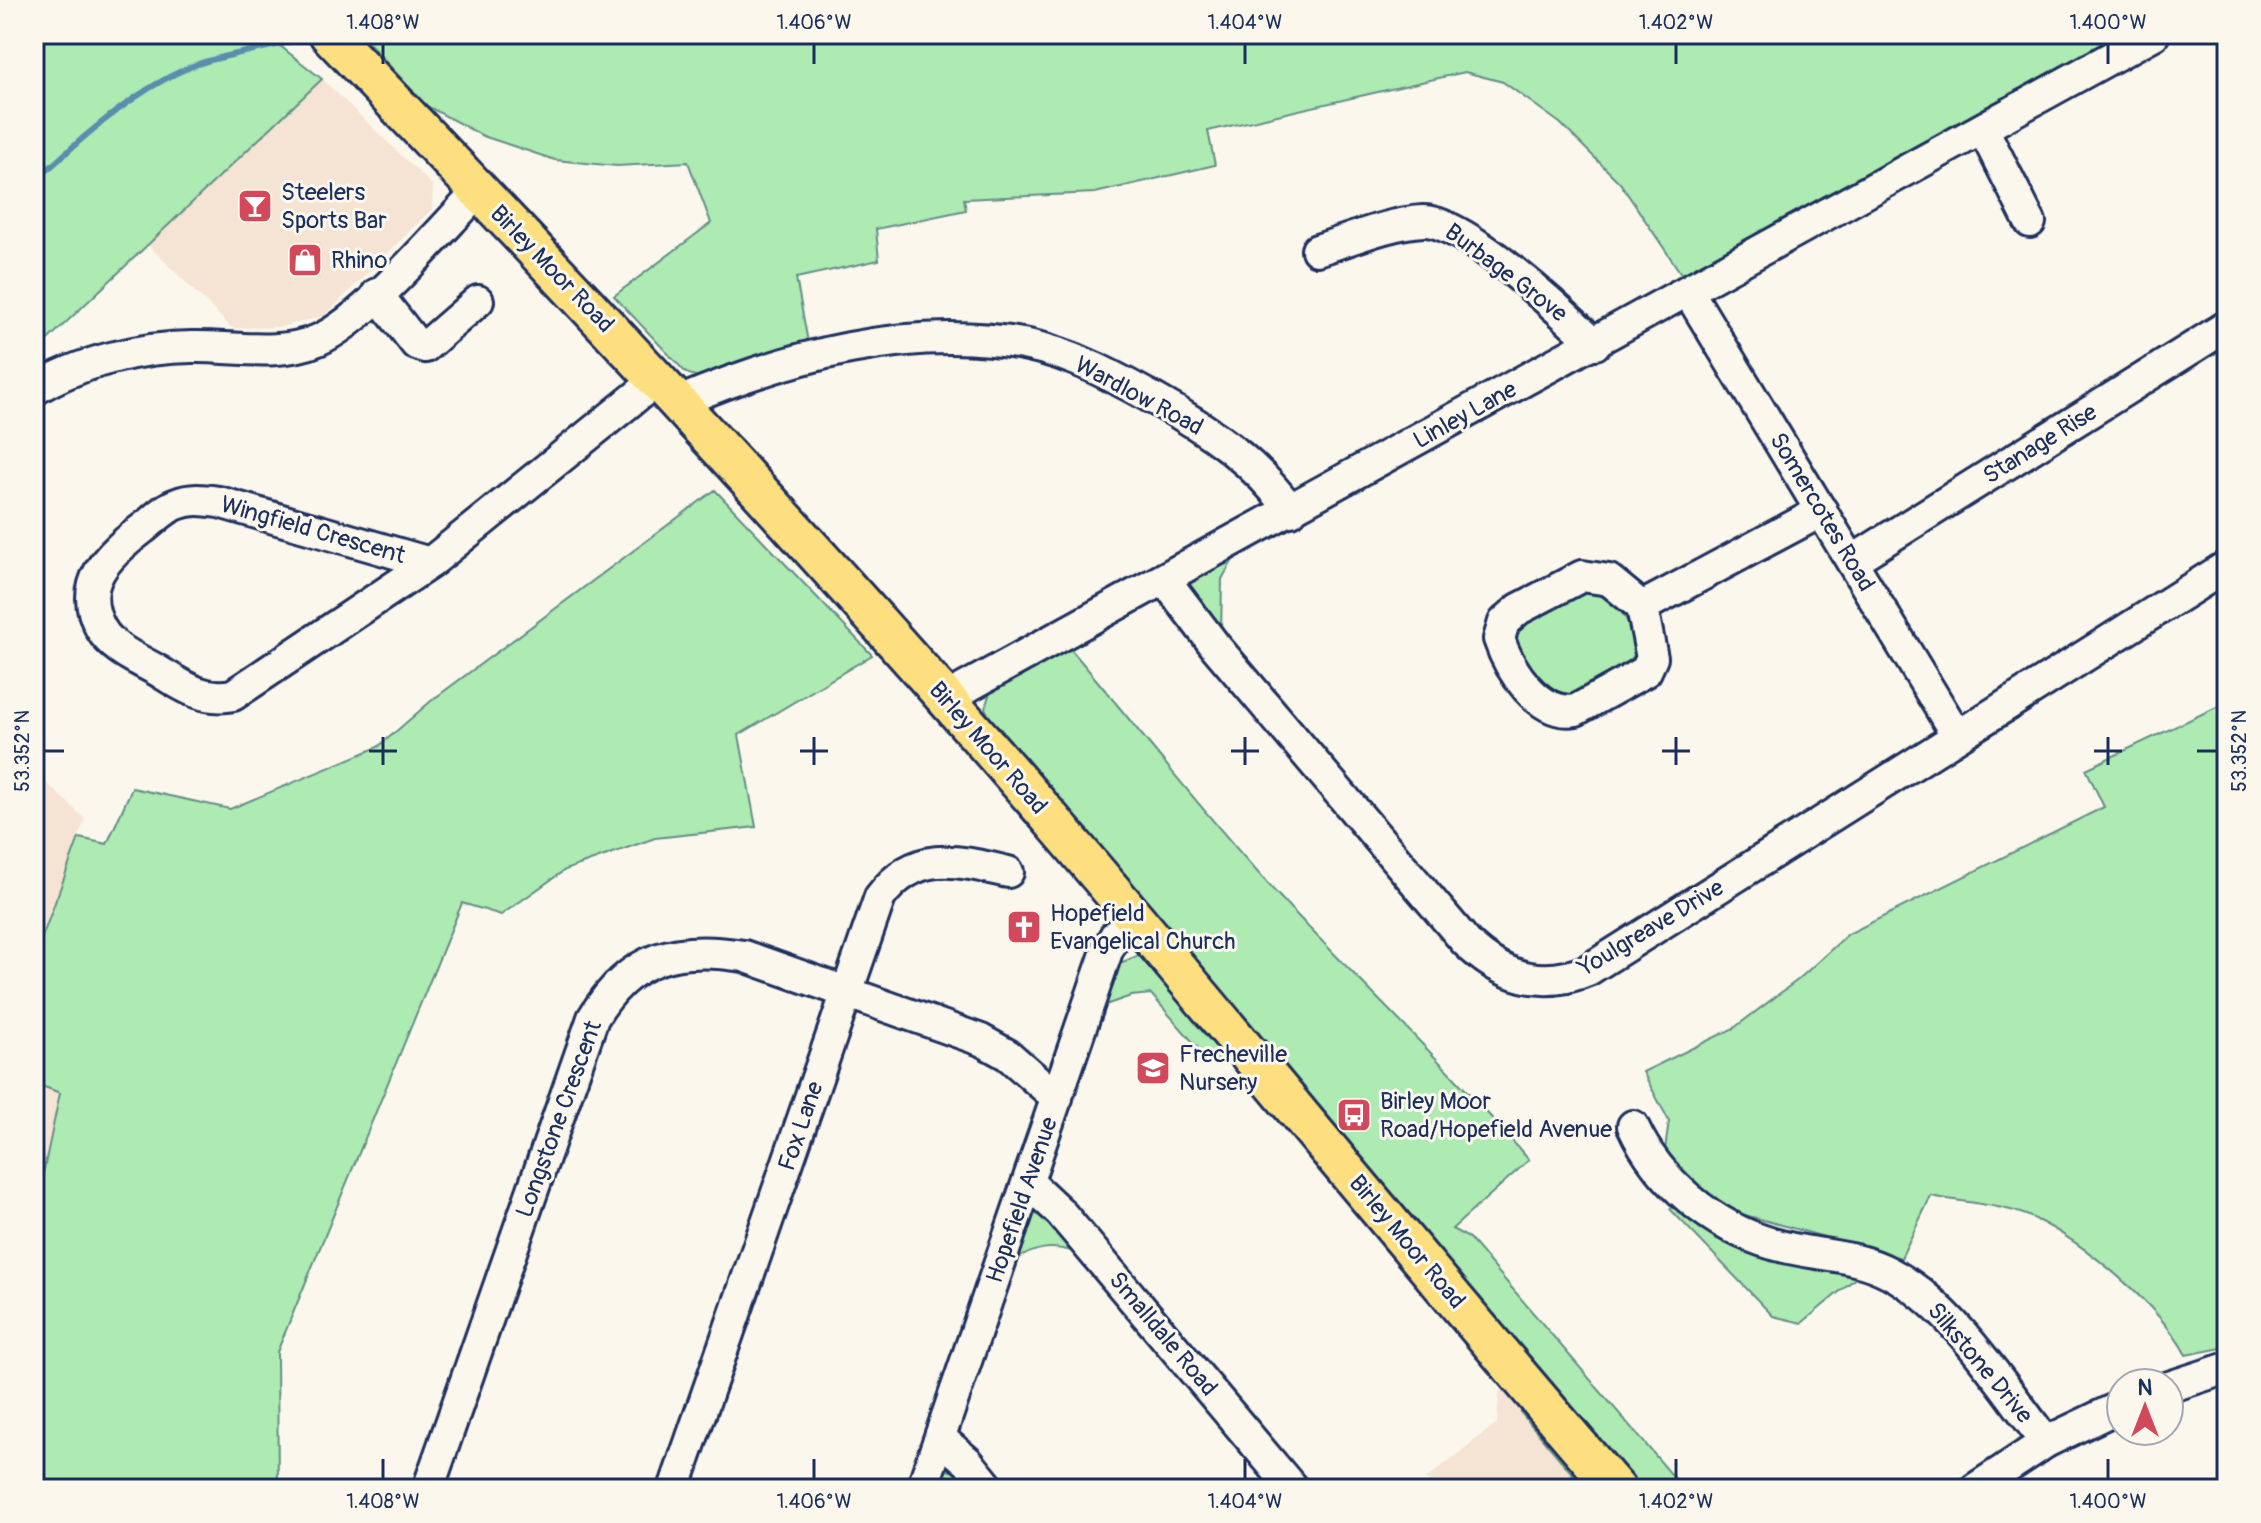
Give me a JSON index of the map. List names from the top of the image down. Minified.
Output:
{"streets":{"main road":["Birley Moor Road"],"street":["Burbage Grove","Wardlow Road","Linley Lane","Stanage Rise","Somercotes Road","Wingfield Crescent","Youlgreave Drive","Longstone Crescent","Fox Lane","Hopefield Avenue","Smalldale Road","Silkstone Drive"]},"crossings":[["Birley Moor Road","Wardlow Road"],["Birley Moor Road","Linley Lane"],["Birley Moor Road","Wingfield Crescent"],["Birley Moor Road","Hopefield Avenue"],["Burbage Grove","Linley Lane"],["Wardlow Road","Linley Lane"],["Wardlow Road","Wingfield Crescent"],["Linley Lane","Somercotes Road"],["Linley Lane","Youlgreave Drive"],["Stanage Rise","Somercotes Road"],["Somercotes Road","Youlgreave Drive"],["Longstone Crescent","Fox Lane"],["Longstone Crescent","Hopefield Avenue"],["Hopefield Avenue","Smalldale Road"]],"places":{"bar":["Steelers Sports Bar"],"shop":["Rhino"],"church":["Hopefield Evangelical Church"],"school or university":["Frecheville Nursery"],"bus stop":["Birley Moor Road/Hopefield Avenue"]},"north":"top","coordinates":["1.408°W","1.406°W","1.404°W","1.402°W","1.400°W","53.352°N"]}
